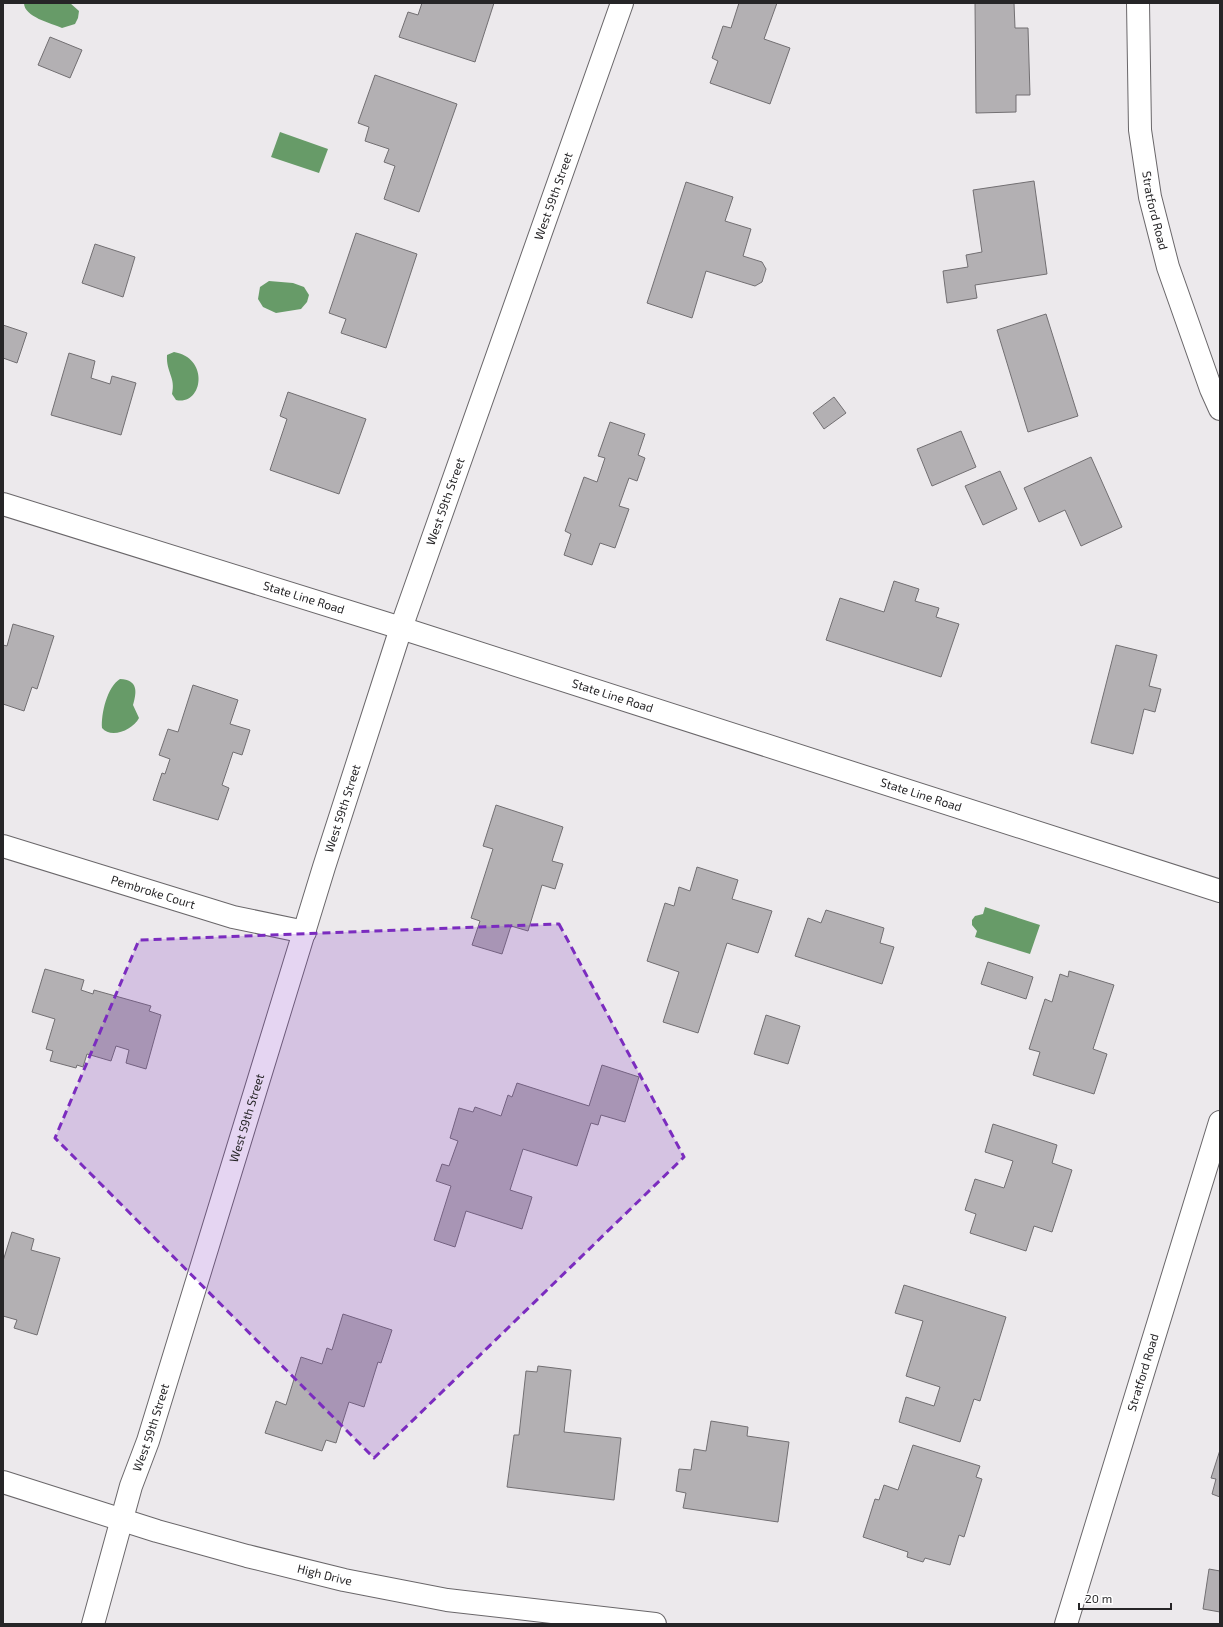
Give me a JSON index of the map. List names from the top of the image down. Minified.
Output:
{"streets":{"street":["West 59th Street","Stratford Road","State Line Road","Pembroke Court","High Drive"]},"crossings":[["West 59th Street","State Line Road"],["West 59th Street","Pembroke Court"],["West 59th Street","High Drive"]],"scale_bar":"20 m"}
